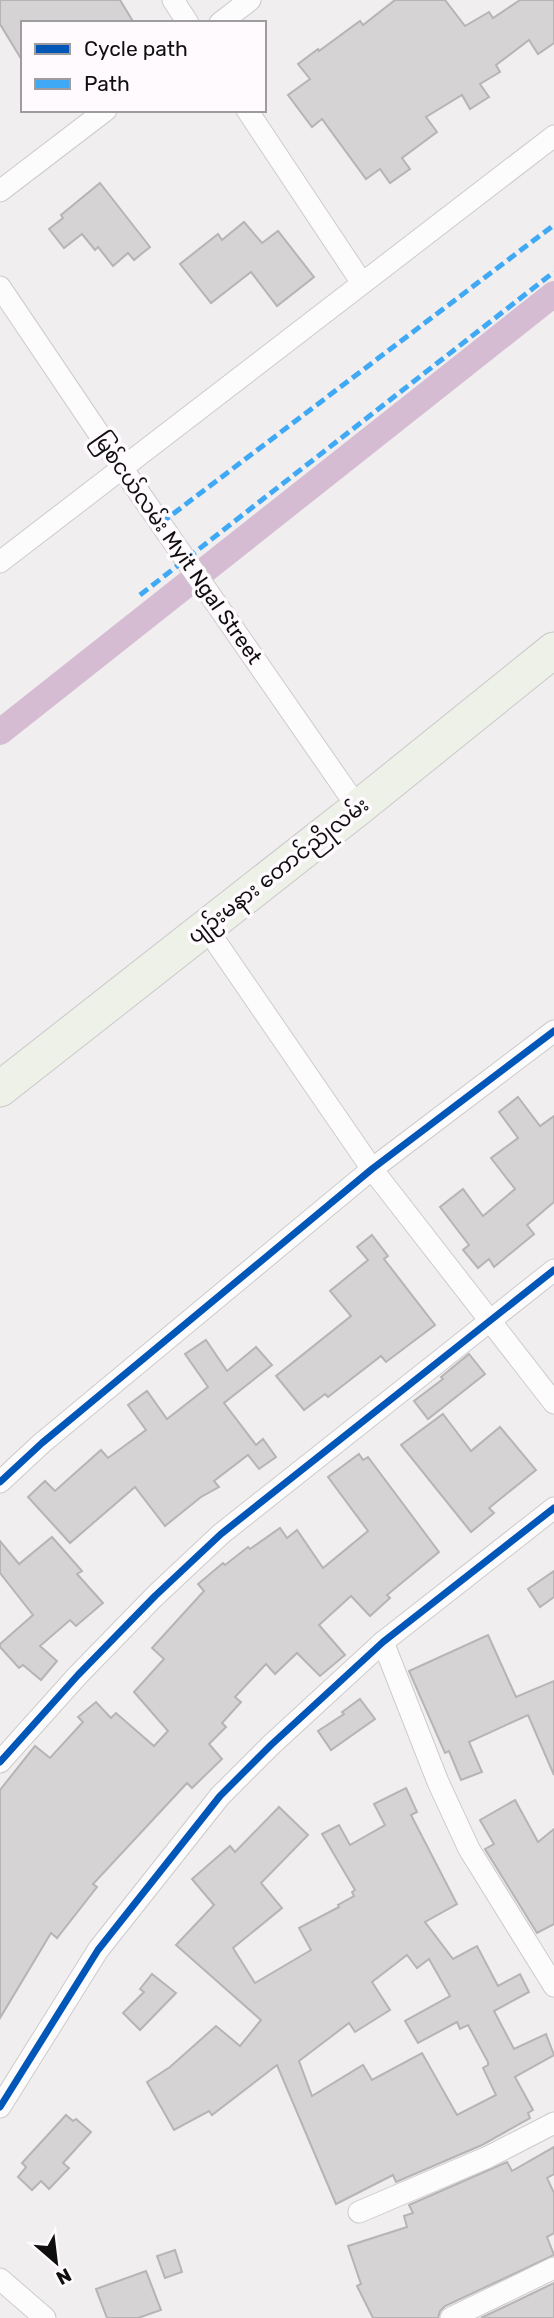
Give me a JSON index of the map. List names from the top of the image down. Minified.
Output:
{"streets":{"main road":["ပျဉ်းမနား တောင်ညိုလမ်း"],"street":["မြစ်ငယ်လမ်း Myit Ngal Street"]},"crossings":[["မြစ်ငယ်လမ်း Myit Ngal Street","ပျဉ်းမနား တောင်ညိုလမ်း"]],"legend":["Cycle path","Path"],"north":"bottom right"}
